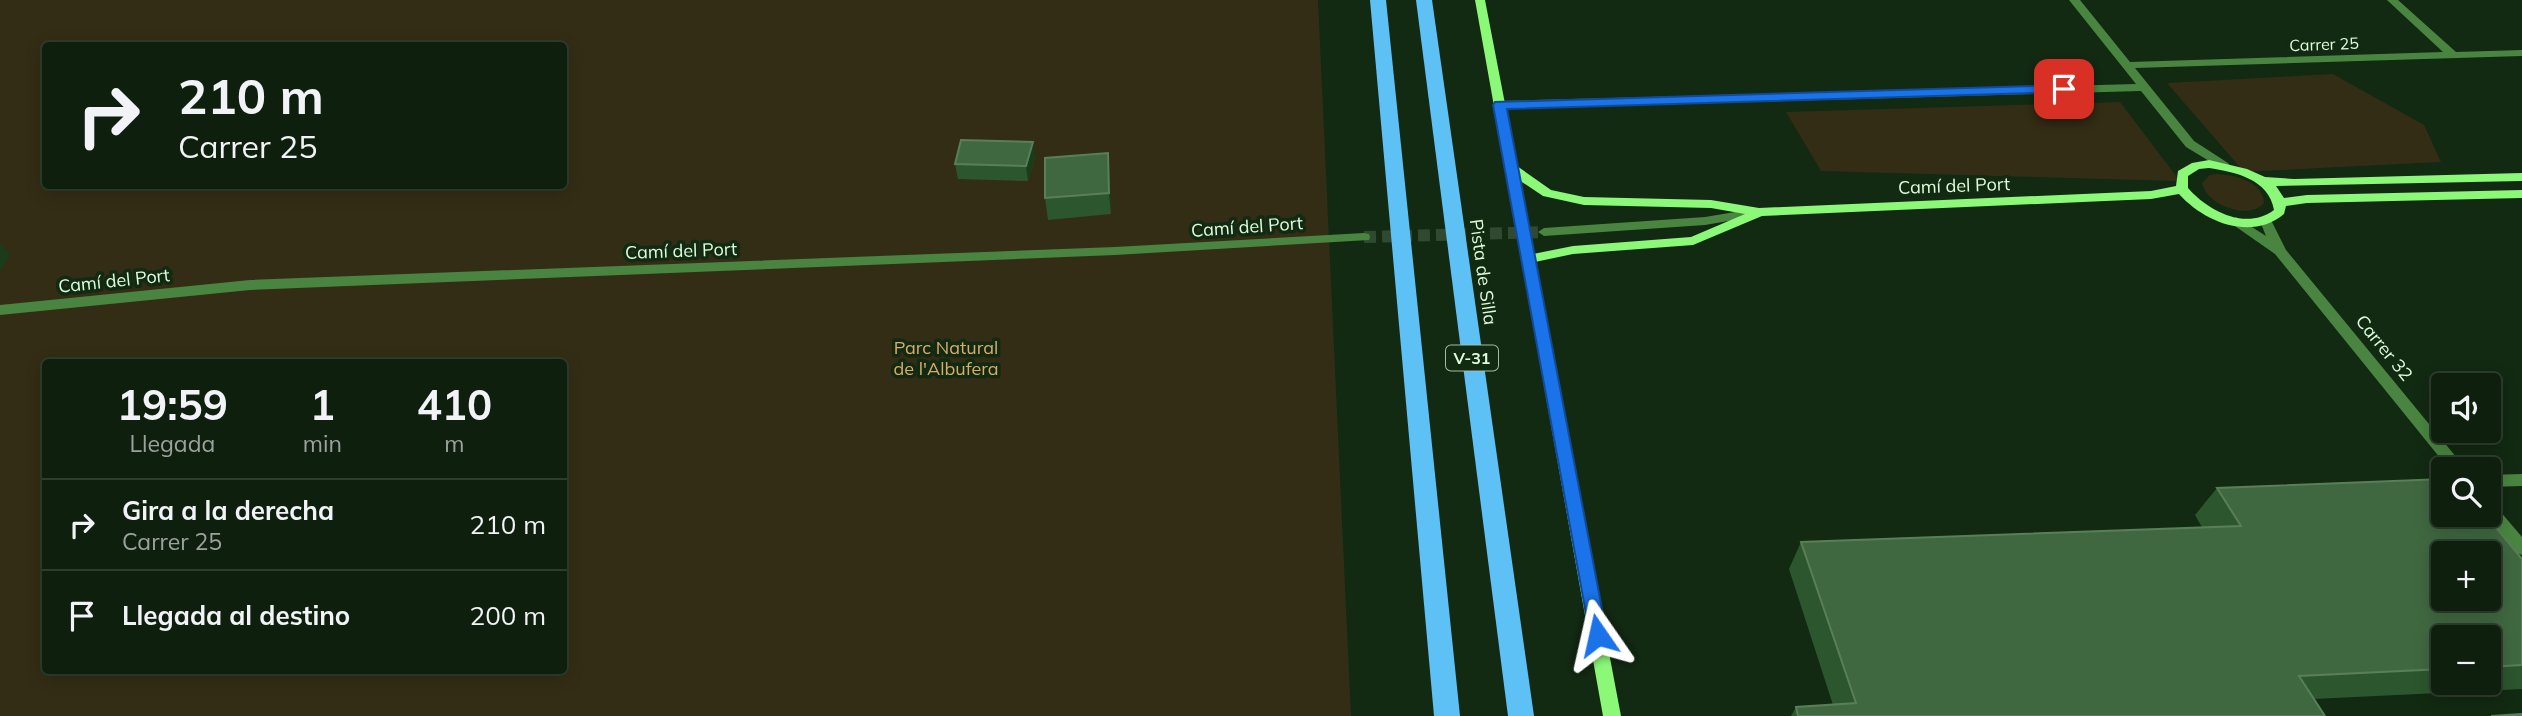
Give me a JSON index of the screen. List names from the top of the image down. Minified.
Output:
{"streets":{"highway":["Pista de Silla","V-31"],"street":["Carrer 25","Camí del Port","Carrer 32"]},"parks":["Parc Natural de l'Albufera"],"page":{"turn":["210 m","Carrer 25"],"eta":["19:59","Llegada","1","min","410","m"],"map_buttons":["+","−"],"list":[{"name":"Gira a la derecha","note":"Carrer 25","value":"210 m"},{"name":"Llegada al destino","value":"200 m"}]}}
